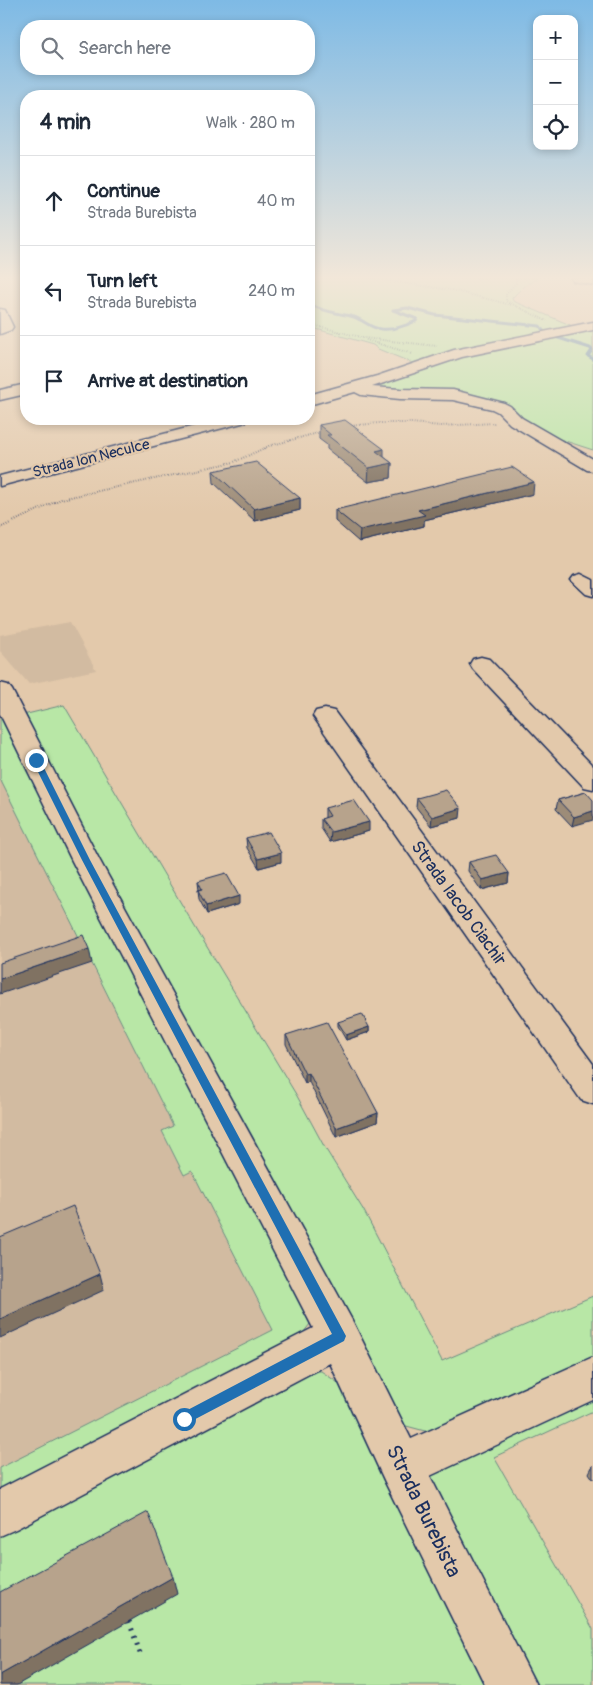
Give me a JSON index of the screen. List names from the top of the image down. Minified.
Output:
{"streets":{"street":["Strada Ion Neculce","Strada Iacob Ciachir","Strada Burebista"]},"page":{"map_buttons":["+","−"],"search":"Search here","heading":["4 min","Walk · 280 m"],"list":[["Continue","Strada Burebista","40 m"],["Turn left","Strada Burebista","240 m"],"Arrive at destination"]}}
